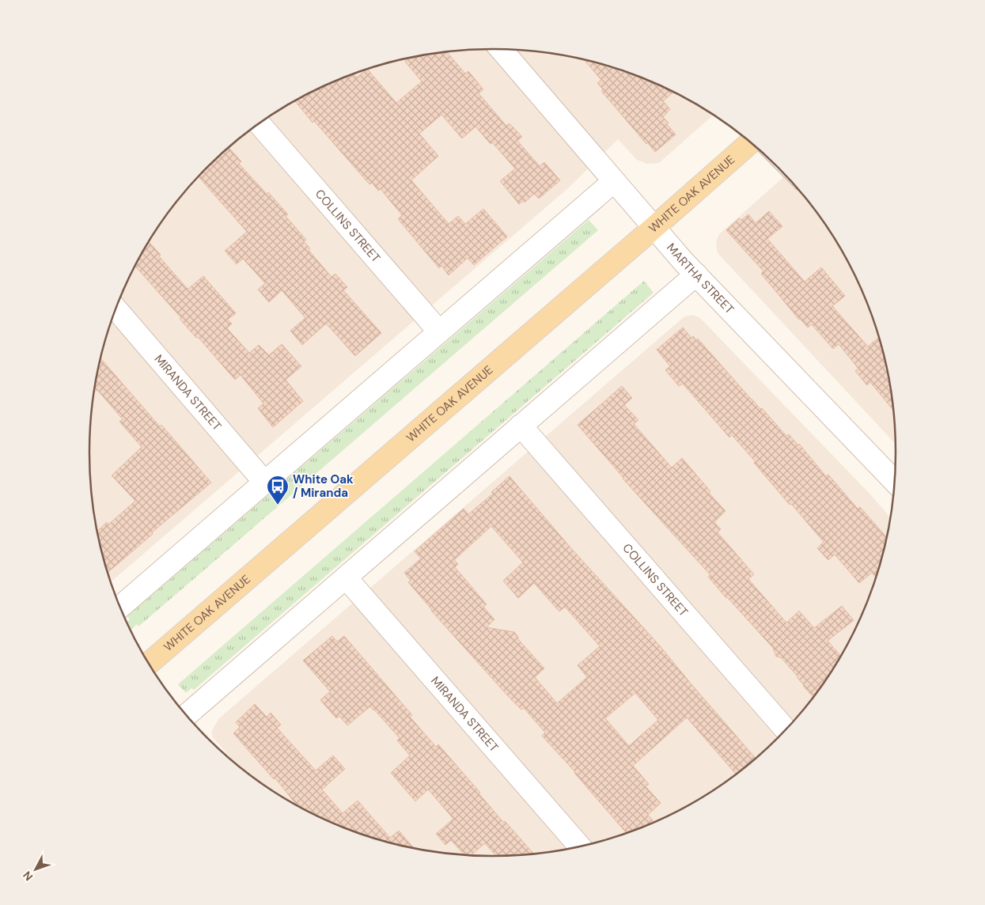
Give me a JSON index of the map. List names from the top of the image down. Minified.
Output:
{"streets":{"main road":["WHITE OAK AVENUE"],"street":["COLLINS STREET","MARTHA STREET","MIRANDA STREET"]},"crossings":[["WHITE OAK AVENUE","MARTHA STREET"]],"places":{"bus stop":["White Oak / Miranda"]},"north":"bottom left"}
